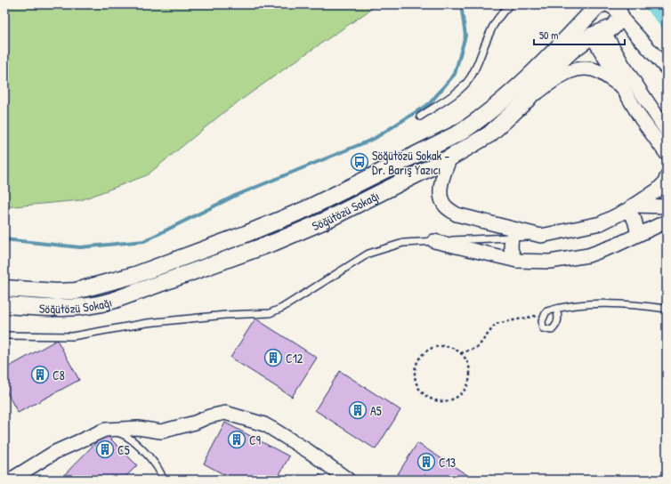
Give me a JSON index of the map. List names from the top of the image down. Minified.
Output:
{"streets":{"street":["Söğütözü Sokağı"]},"places":{"bus stop":["Söğütözü Sokak - Dr. Barış Yazıcı"],"building":["C12","C8","A5","C9","C5","C13"]},"scale_bar":"50 m"}
